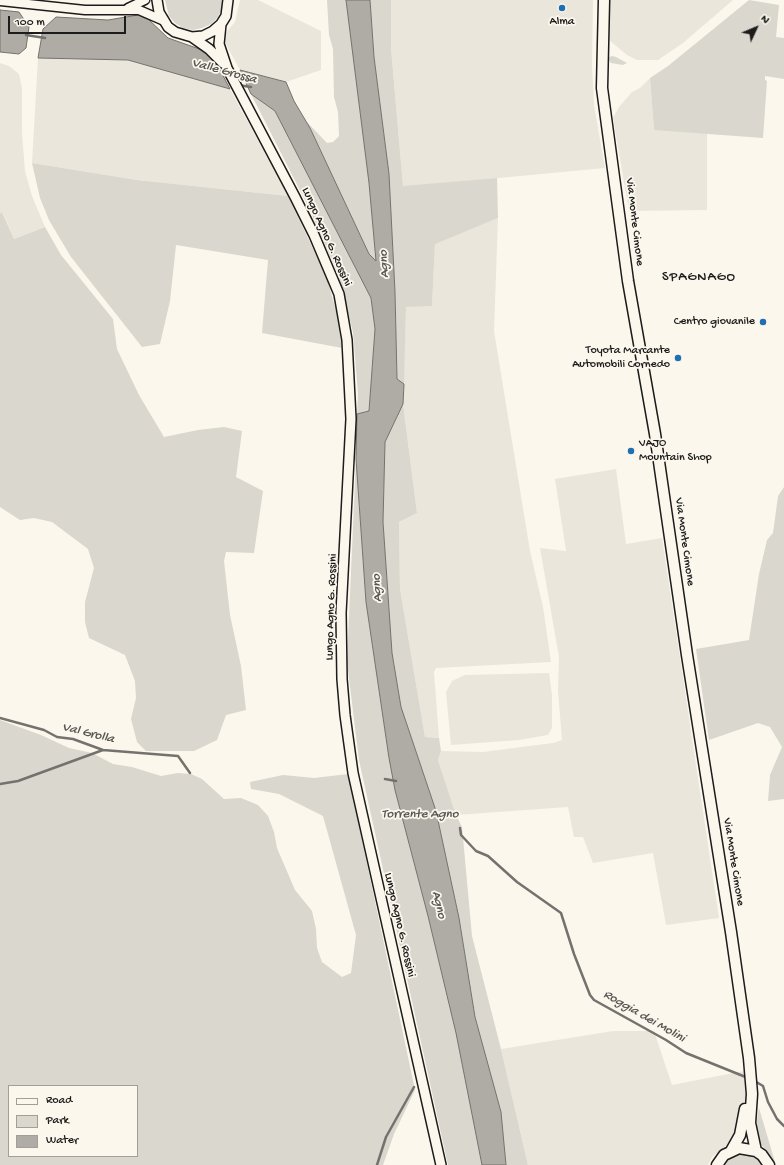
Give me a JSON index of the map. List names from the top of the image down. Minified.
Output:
{"streets":{"main road":["Via Monte Cimone","Lungo Agno G. Rossini"]},"districts":["SPAGNAGO"],"water":["Valle Grossa","Agno","Val Grolla","Torrente Agno","Roggia dei Molini"],"places":["Alma","Centro giovanile","Toyota Marcante Automobili Cornedo","VAJO Mountain Shop"],"legend":["Road","Park","Water"],"scale_bar":"100 m","north":"top right"}
